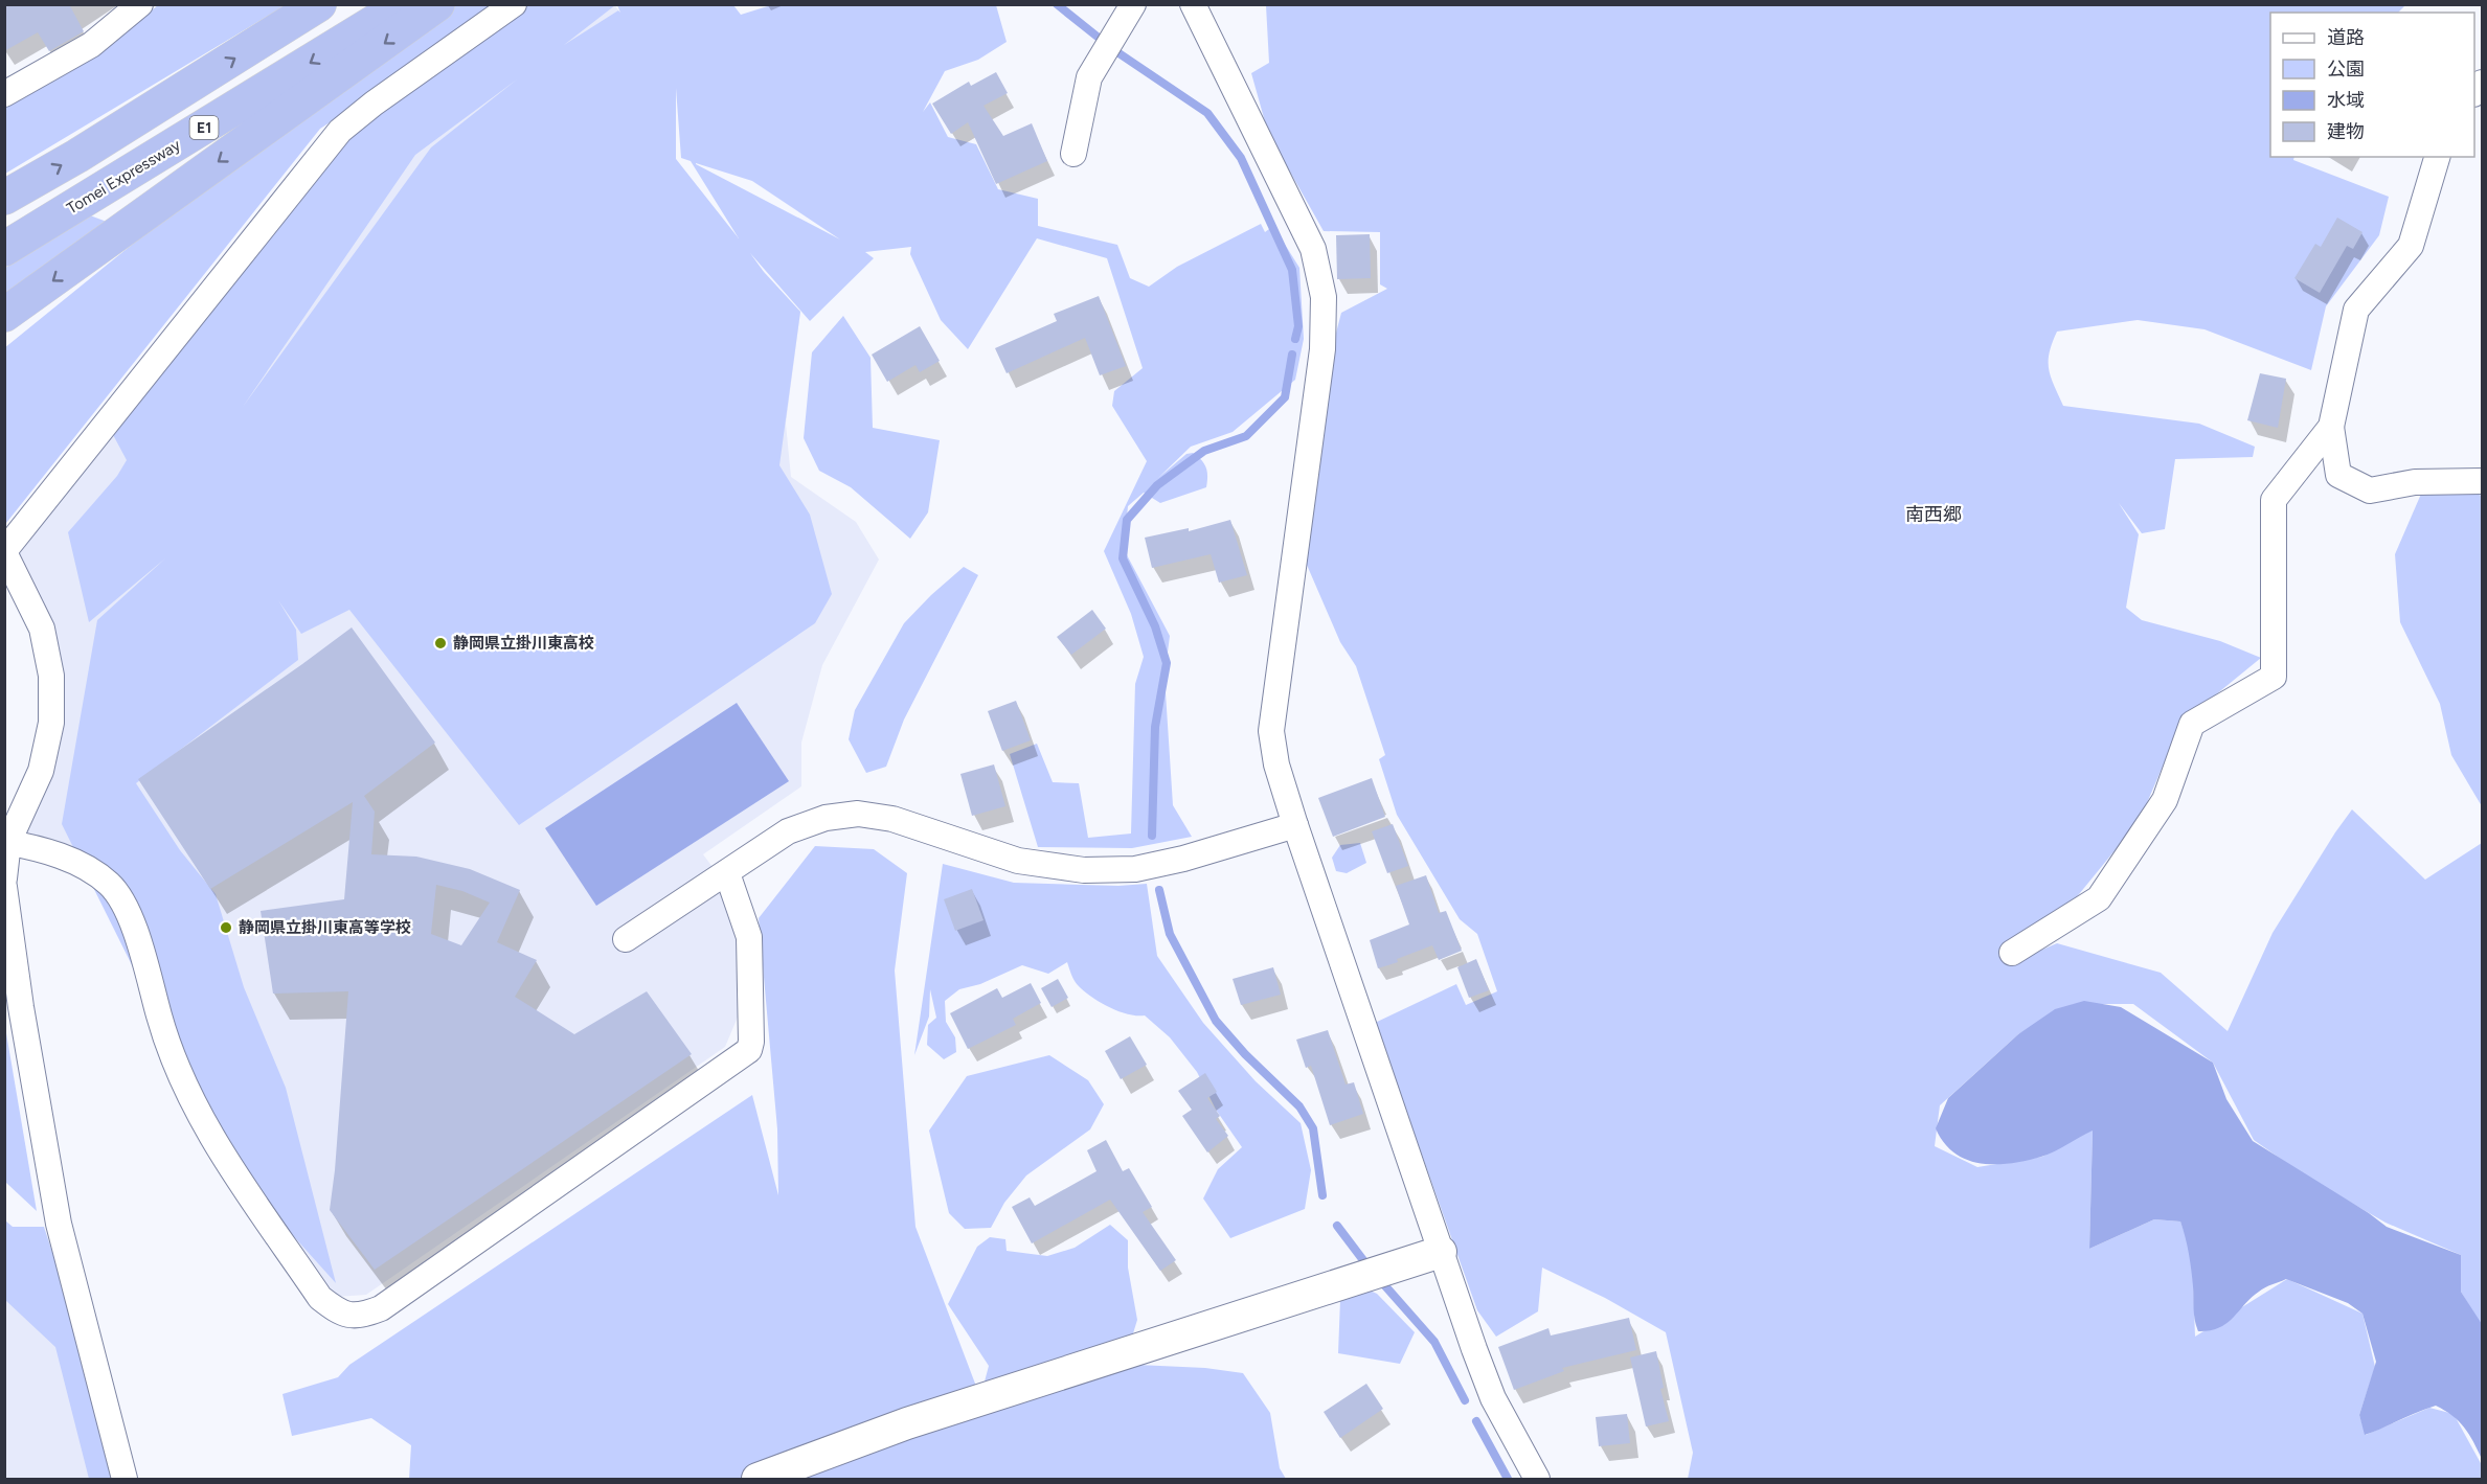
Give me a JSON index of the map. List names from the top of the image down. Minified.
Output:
{"streets":{"highway":["E1","Tomei Expressway"]},"districts":["南西郷"],"places":["静岡県立掛川東高校","静岡県立掛川東高等学校"],"legend":["道路","公園","水域","建物"]}
